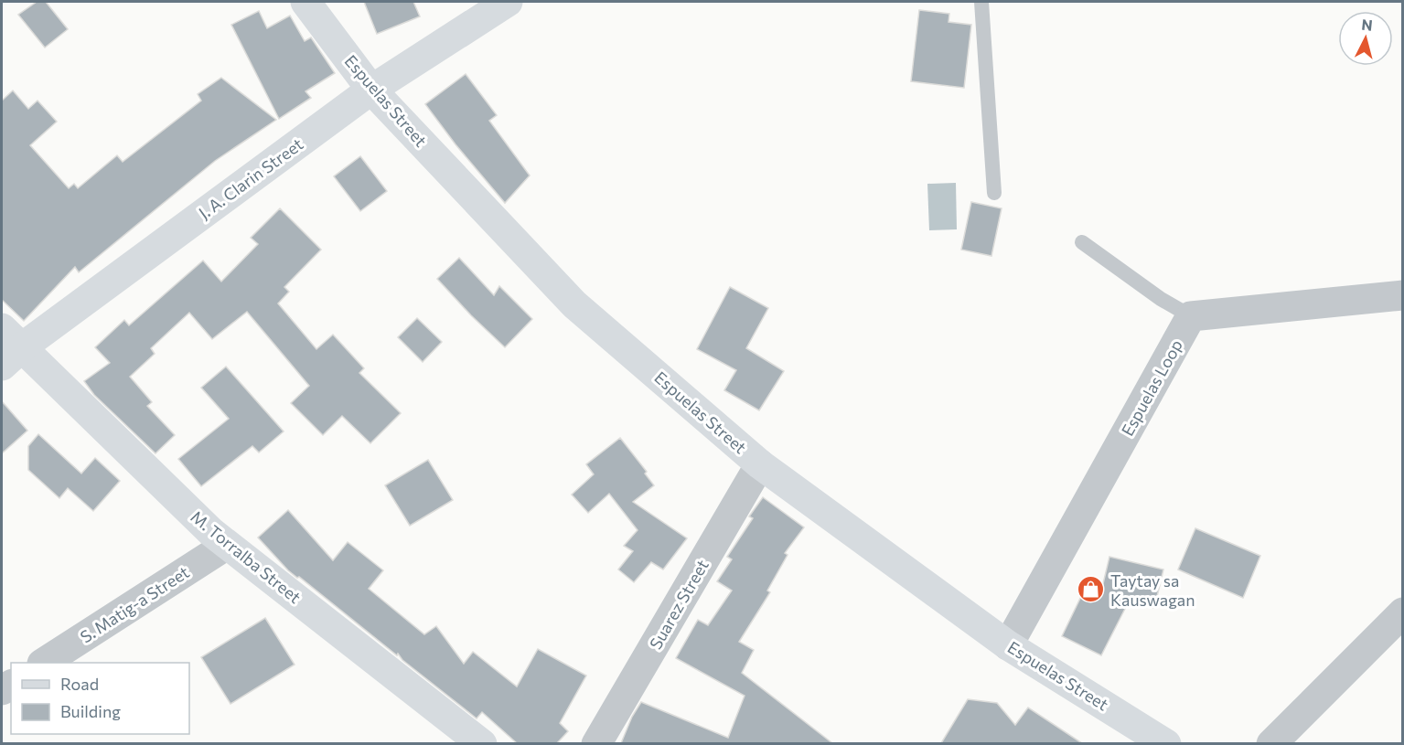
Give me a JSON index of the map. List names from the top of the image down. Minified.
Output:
{"streets":{"street":["Espuelas Street","J. A. Clarin Street","Espuelas Loop","M. Torralba Street","S. Matig-a Street","Suarez Street"]},"crossings":[["Espuelas Street","J. A. Clarin Street"],["Espuelas Street","Espuelas Loop"],["Espuelas Street","Suarez Street"],["J. A. Clarin Street","M. Torralba Street"],["M. Torralba Street","S. Matig-a Street"]],"places":{"shop":["Taytay sa Kauswagan"]},"legend":["Road","Building"],"north":"top"}
